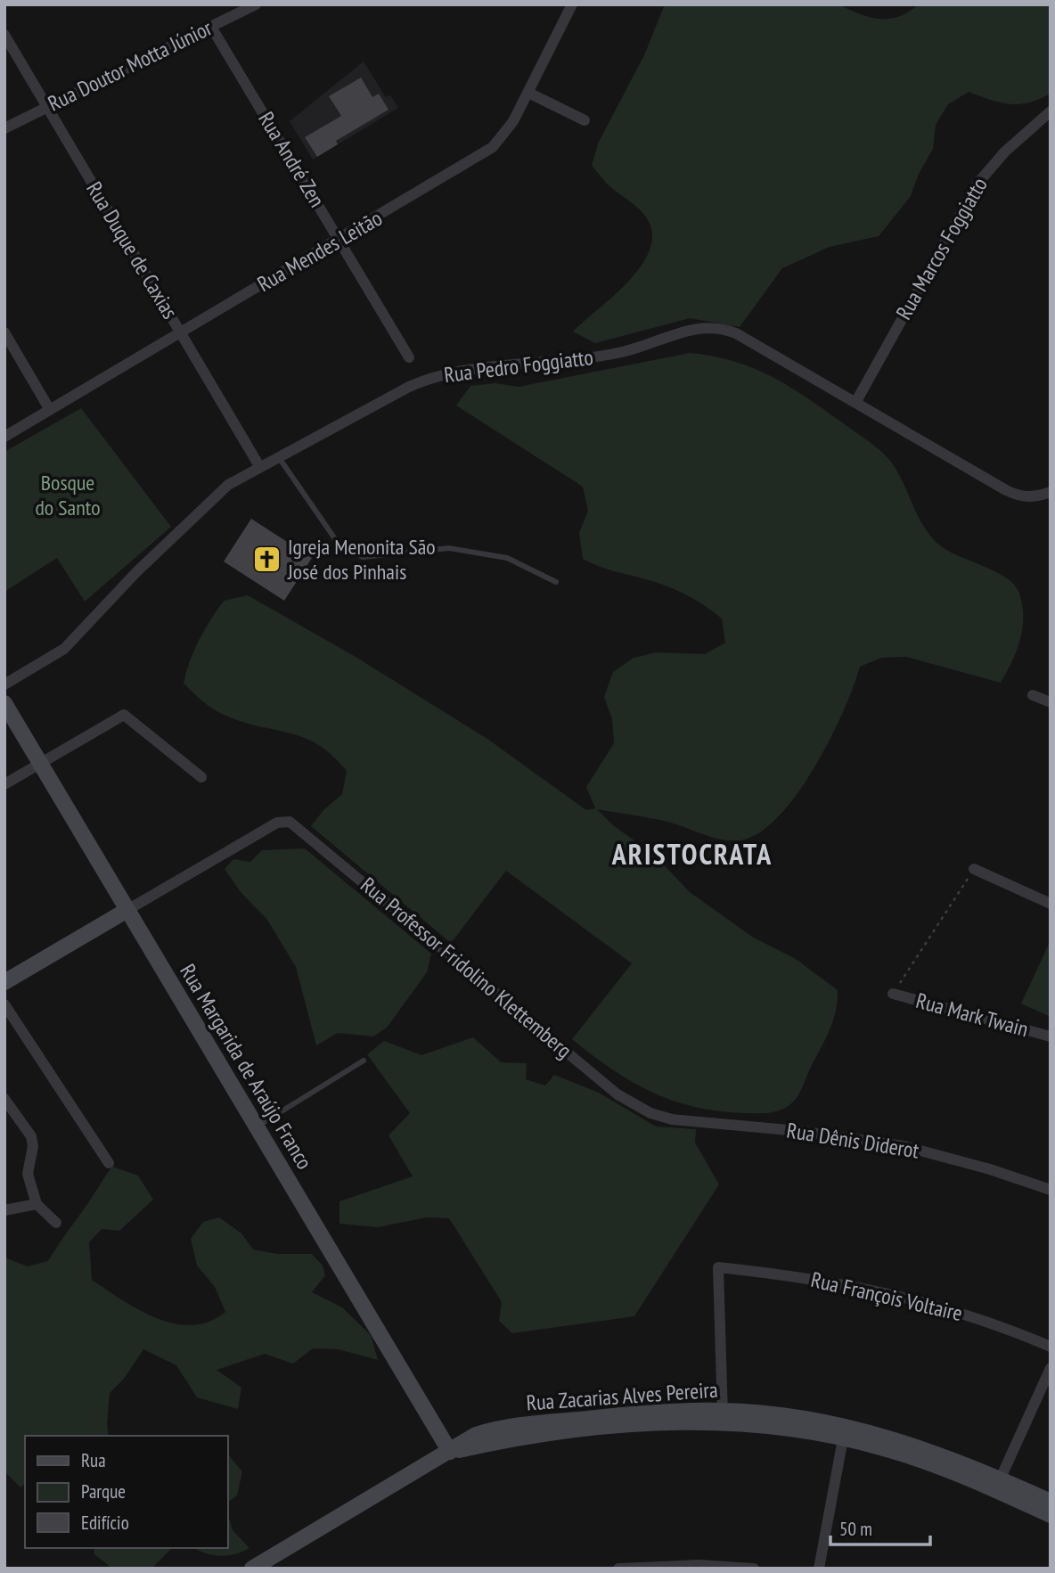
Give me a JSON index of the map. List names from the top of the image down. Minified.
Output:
{"streets":{"main road":["Rua Margarida de Araújo Franco","Rua Zacarias Alves Pereira"],"street":["Rua Doutor Motta Júnior","Rua André Zen","Rua Marcos Foggiatto","Rua Duque de Caxias","Rua Mendes Leitão","Rua Pedro Foggiatto","Rua Professor Fridolino Klettemberg","Rua Mark Twain","Rua Dênis Diderot","Rua François Voltaire"]},"crossings":[["Rua Doutor Motta Júnior","Rua André Zen"],["Rua Doutor Motta Júnior","Rua Duque de Caxias"],["Rua André Zen","Rua Mendes Leitão"],["Rua Marcos Foggiatto","Rua Pedro Foggiatto"],["Rua Duque de Caxias","Rua Mendes Leitão"],["Rua Duque de Caxias","Rua Pedro Foggiatto"],["Rua Professor Fridolino Klettemberg","Rua Margarida de Araújo Franco"],["Rua Professor Fridolino Klettemberg","Rua Dênis Diderot"],["Rua Margarida de Araújo Franco","Rua Zacarias Alves Pereira"],["Rua François Voltaire","Rua Zacarias Alves Pereira"]],"districts":["ARISTOCRATA"],"parks":["Bosque do Santo"],"places":{"church":["Igreja Menonita São José dos Pinhais"]},"legend":["Rua","Parque","Edifício"],"scale_bar":"50 m"}
